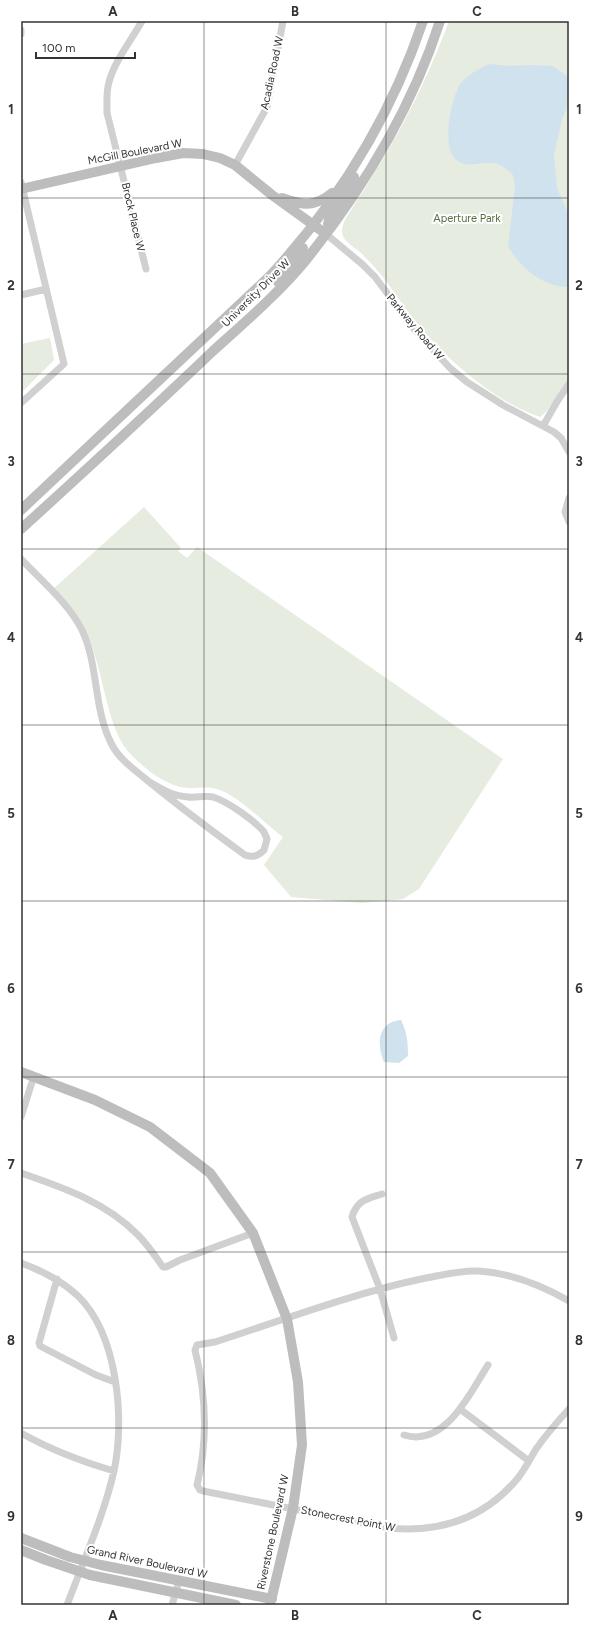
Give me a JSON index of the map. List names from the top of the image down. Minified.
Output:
{"streets":{"main road":["McGill Boulevard W","University Drive W","Riverstone Boulevard W","Grand River Boulevard W"],"street":["Acadia Road W","Brock Place W","Parkway Road W","Stonecrest Point W"]},"crossings":[["Acadia Road W","McGill Boulevard W"],["McGill Boulevard W","Brock Place W"],["McGill Boulevard W","University Drive W"],["McGill Boulevard W","Parkway Road W"],["University Drive W","Parkway Road W"],["Stonecrest Point W","Riverstone Boulevard W"],["Riverstone Boulevard W","Grand River Boulevard W"]],"parks":["Aperture Park"],"scale_bar":"100 m","grid":{"columns":["A","B","C"],"rows":["1","2","3","4","5","6","7","8","9"]}}
